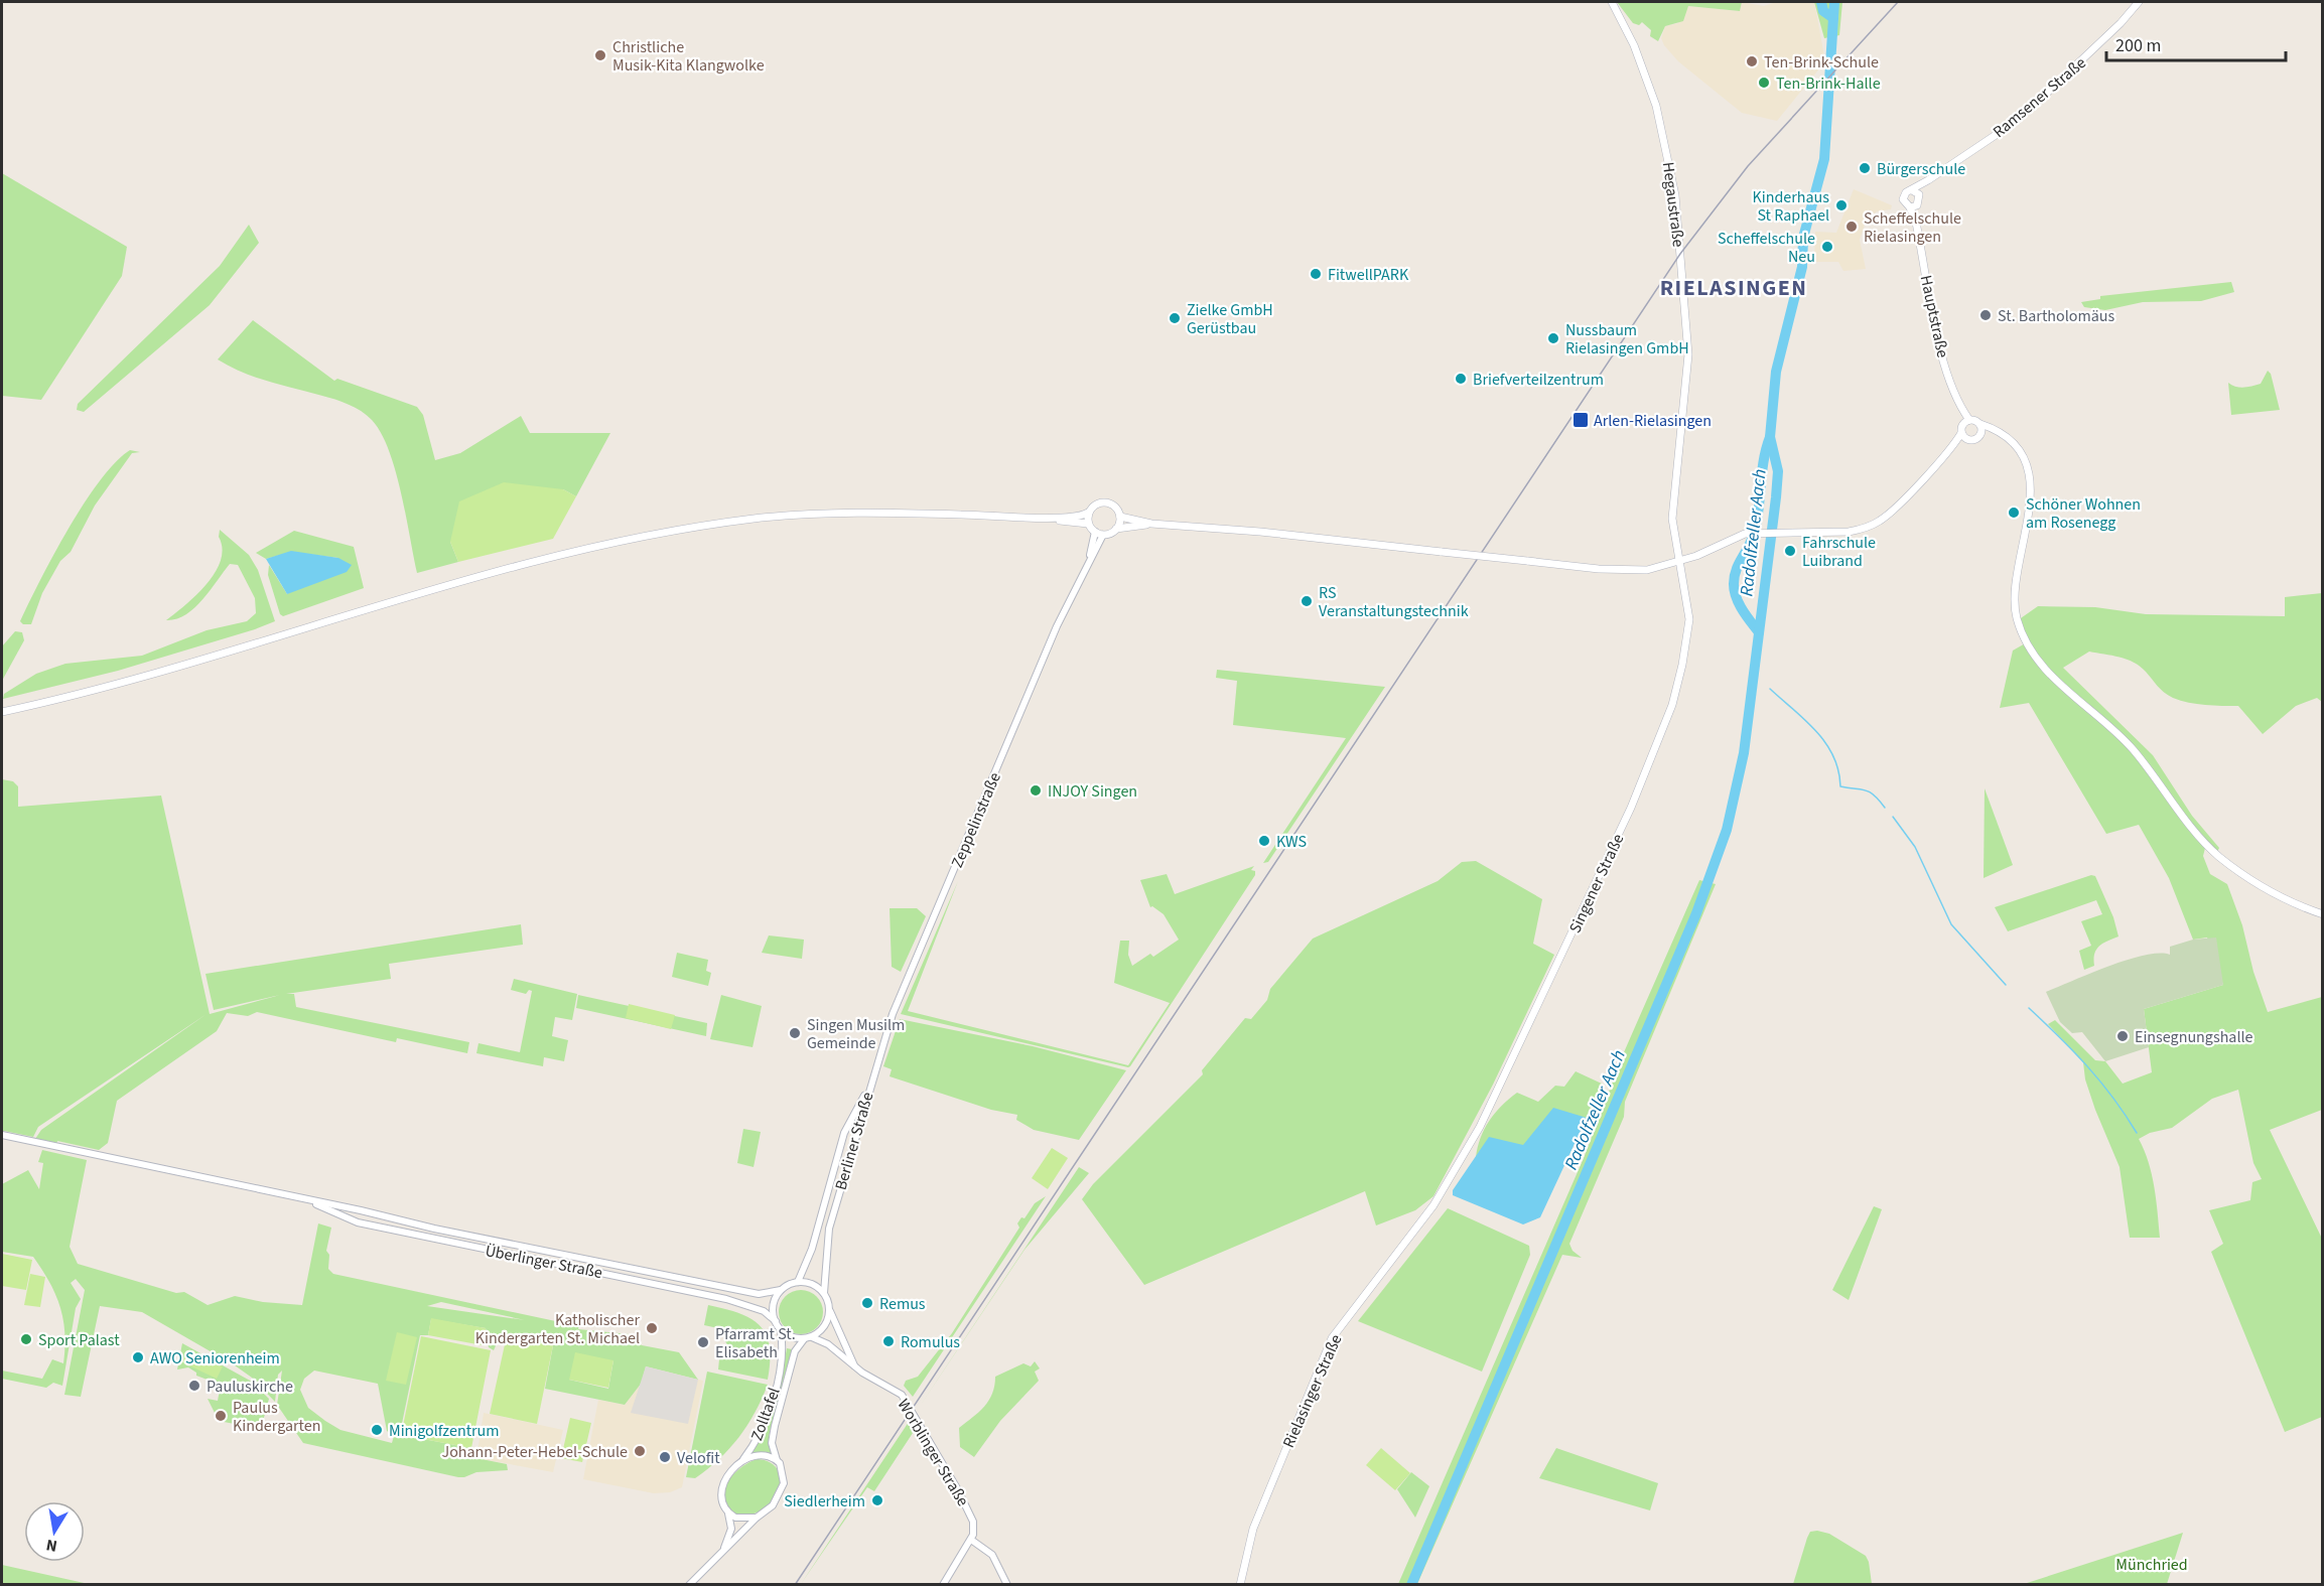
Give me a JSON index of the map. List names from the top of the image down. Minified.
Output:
{"streets":{"main road":["Ramsener Straße","Hegaustraße","Hauptstraße","Singener Straße","Rielasinger Straße"],"street":["Zeppelinstraße","Berliner Straße","Überlinger Straße","Zolltafel","Worblinger Straße"]},"crossings":[["Ramsener Straße","Hauptstraße"],["Hegaustraße","Singener Straße"],["Zeppelinstraße","Berliner Straße"],["Singener Straße","Rielasinger Straße"],["Berliner Straße","Überlinger Straße"],["Berliner Straße","Zolltafel"],["Berliner Straße","Worblinger Straße"],["Überlinger Straße","Zolltafel"],["Überlinger Straße","Worblinger Straße"],["Zolltafel","Worblinger Straße"]],"districts":["RIELASINGEN"],"water":["Radolfzeller Aach"],"parks":["Münchried"],"places":{"other":["Christliche Musik-Kita Klangwolke","Ten-Brink-Schule","Ten-Brink-Halle","Bürgerschule","Kinderhaus St Raphael","Scheffelschule Rielasingen","Scheffelschule Neu","FitwellPARK","St. Bartholomäus","Zielke GmbH Gerüstbau","Nussbaum Rielasingen GmbH","Briefverteilzentrum","Schöner Wohnen am Rosenegg","Fahrschule Luibrand","RS Veranstaltungstechnik","INJOY Singen","KWS","Singen Musilm Gemeinde","Einsegnungshalle","Remus","Katholischer Kindergarten St. Michael","Sport Palast","Romulus","Pfarramt St. Elisabeth","AWO Seniorenheim","Pauluskirche","Paulus Kindergarten","Minigolfzentrum","Johann-Peter-Hebel-Schule","Velofit","Siedlerheim"],"transit":["Arlen-Rielasingen"]},"scale_bar":"200 m","north":"bottom"}
